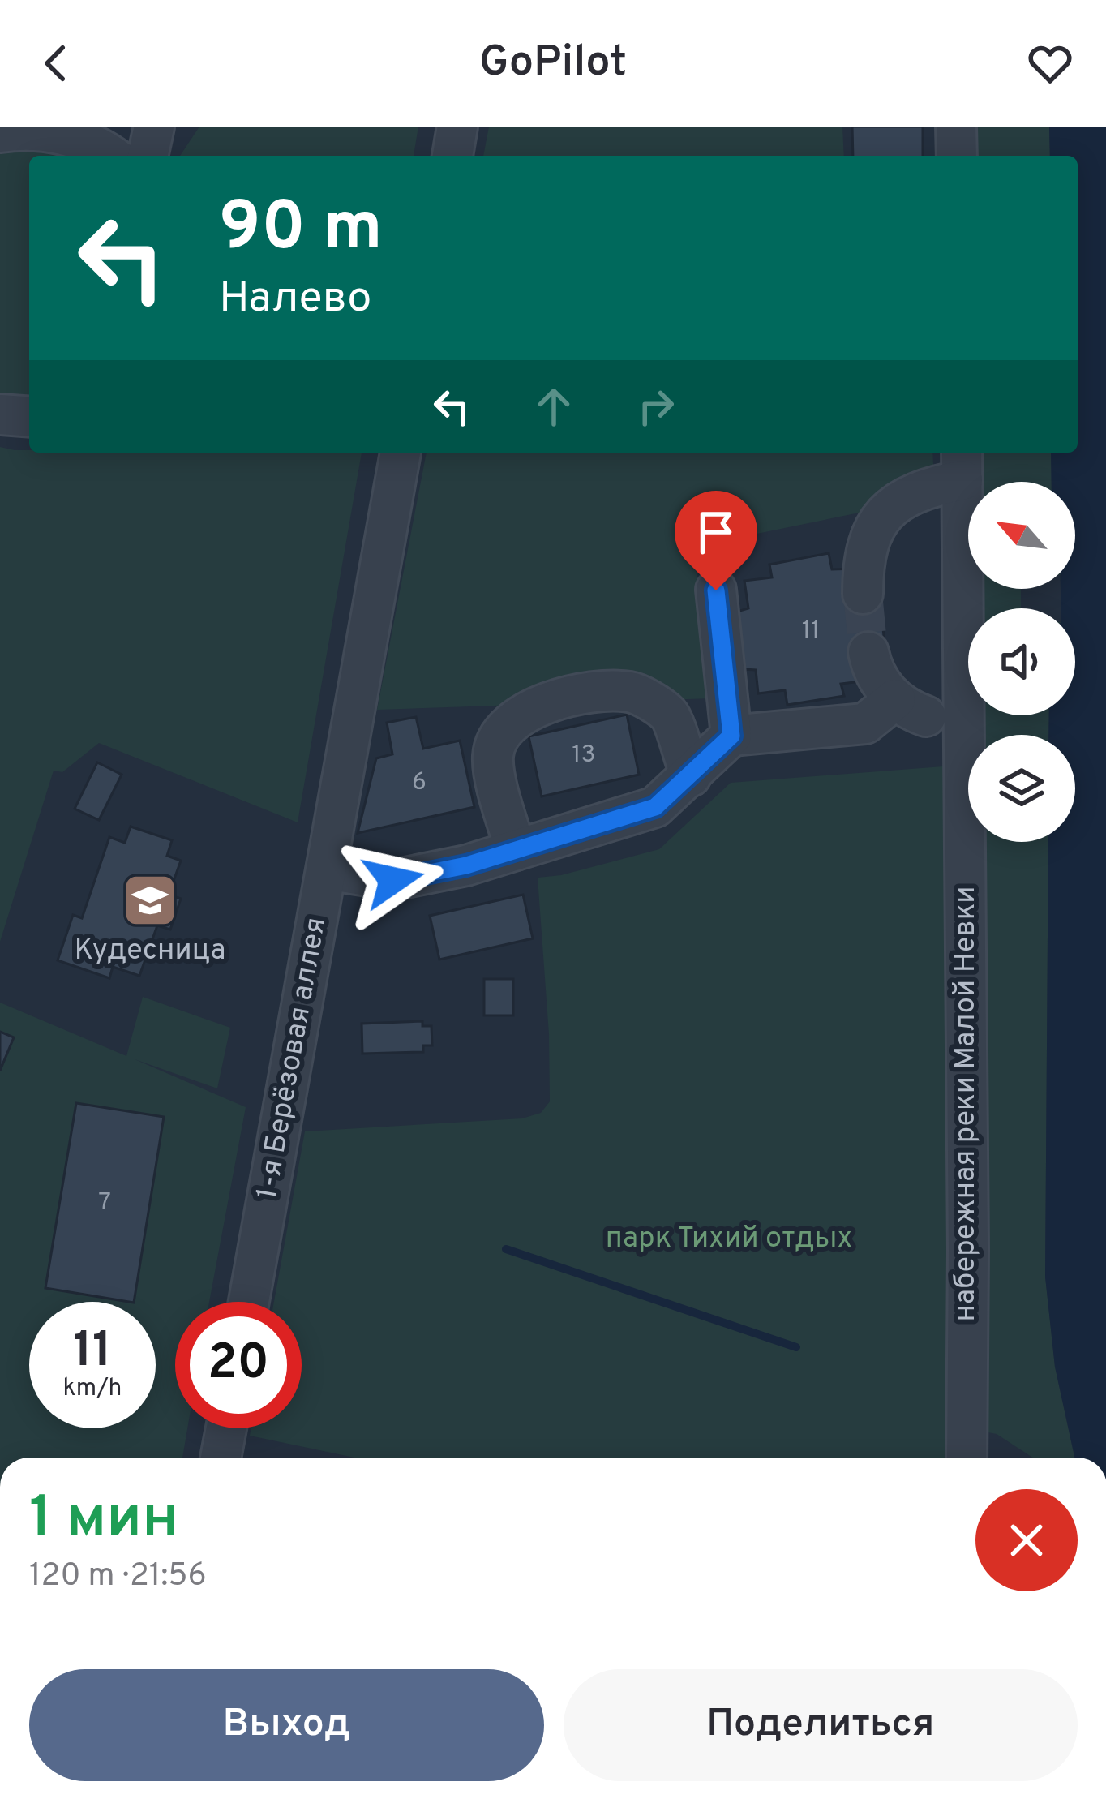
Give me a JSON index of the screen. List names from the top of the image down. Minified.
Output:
{"streets":{"street":["1-я Берёзовая аллея","набережная реки Малой Невки"]},"parks":["парк Тихий отдых"],"places":{"school or university":["Кудесница"]},"house_numbers":["11","13","6","7"],"north":"top left","page":{"header":"GoPilot","turn":["90 m","Налево"],"speed":"11 km/h","limit":"20","heading":["1 мин","120 m · 21:56"],"buttons":["Выход","Поделиться"]}}
